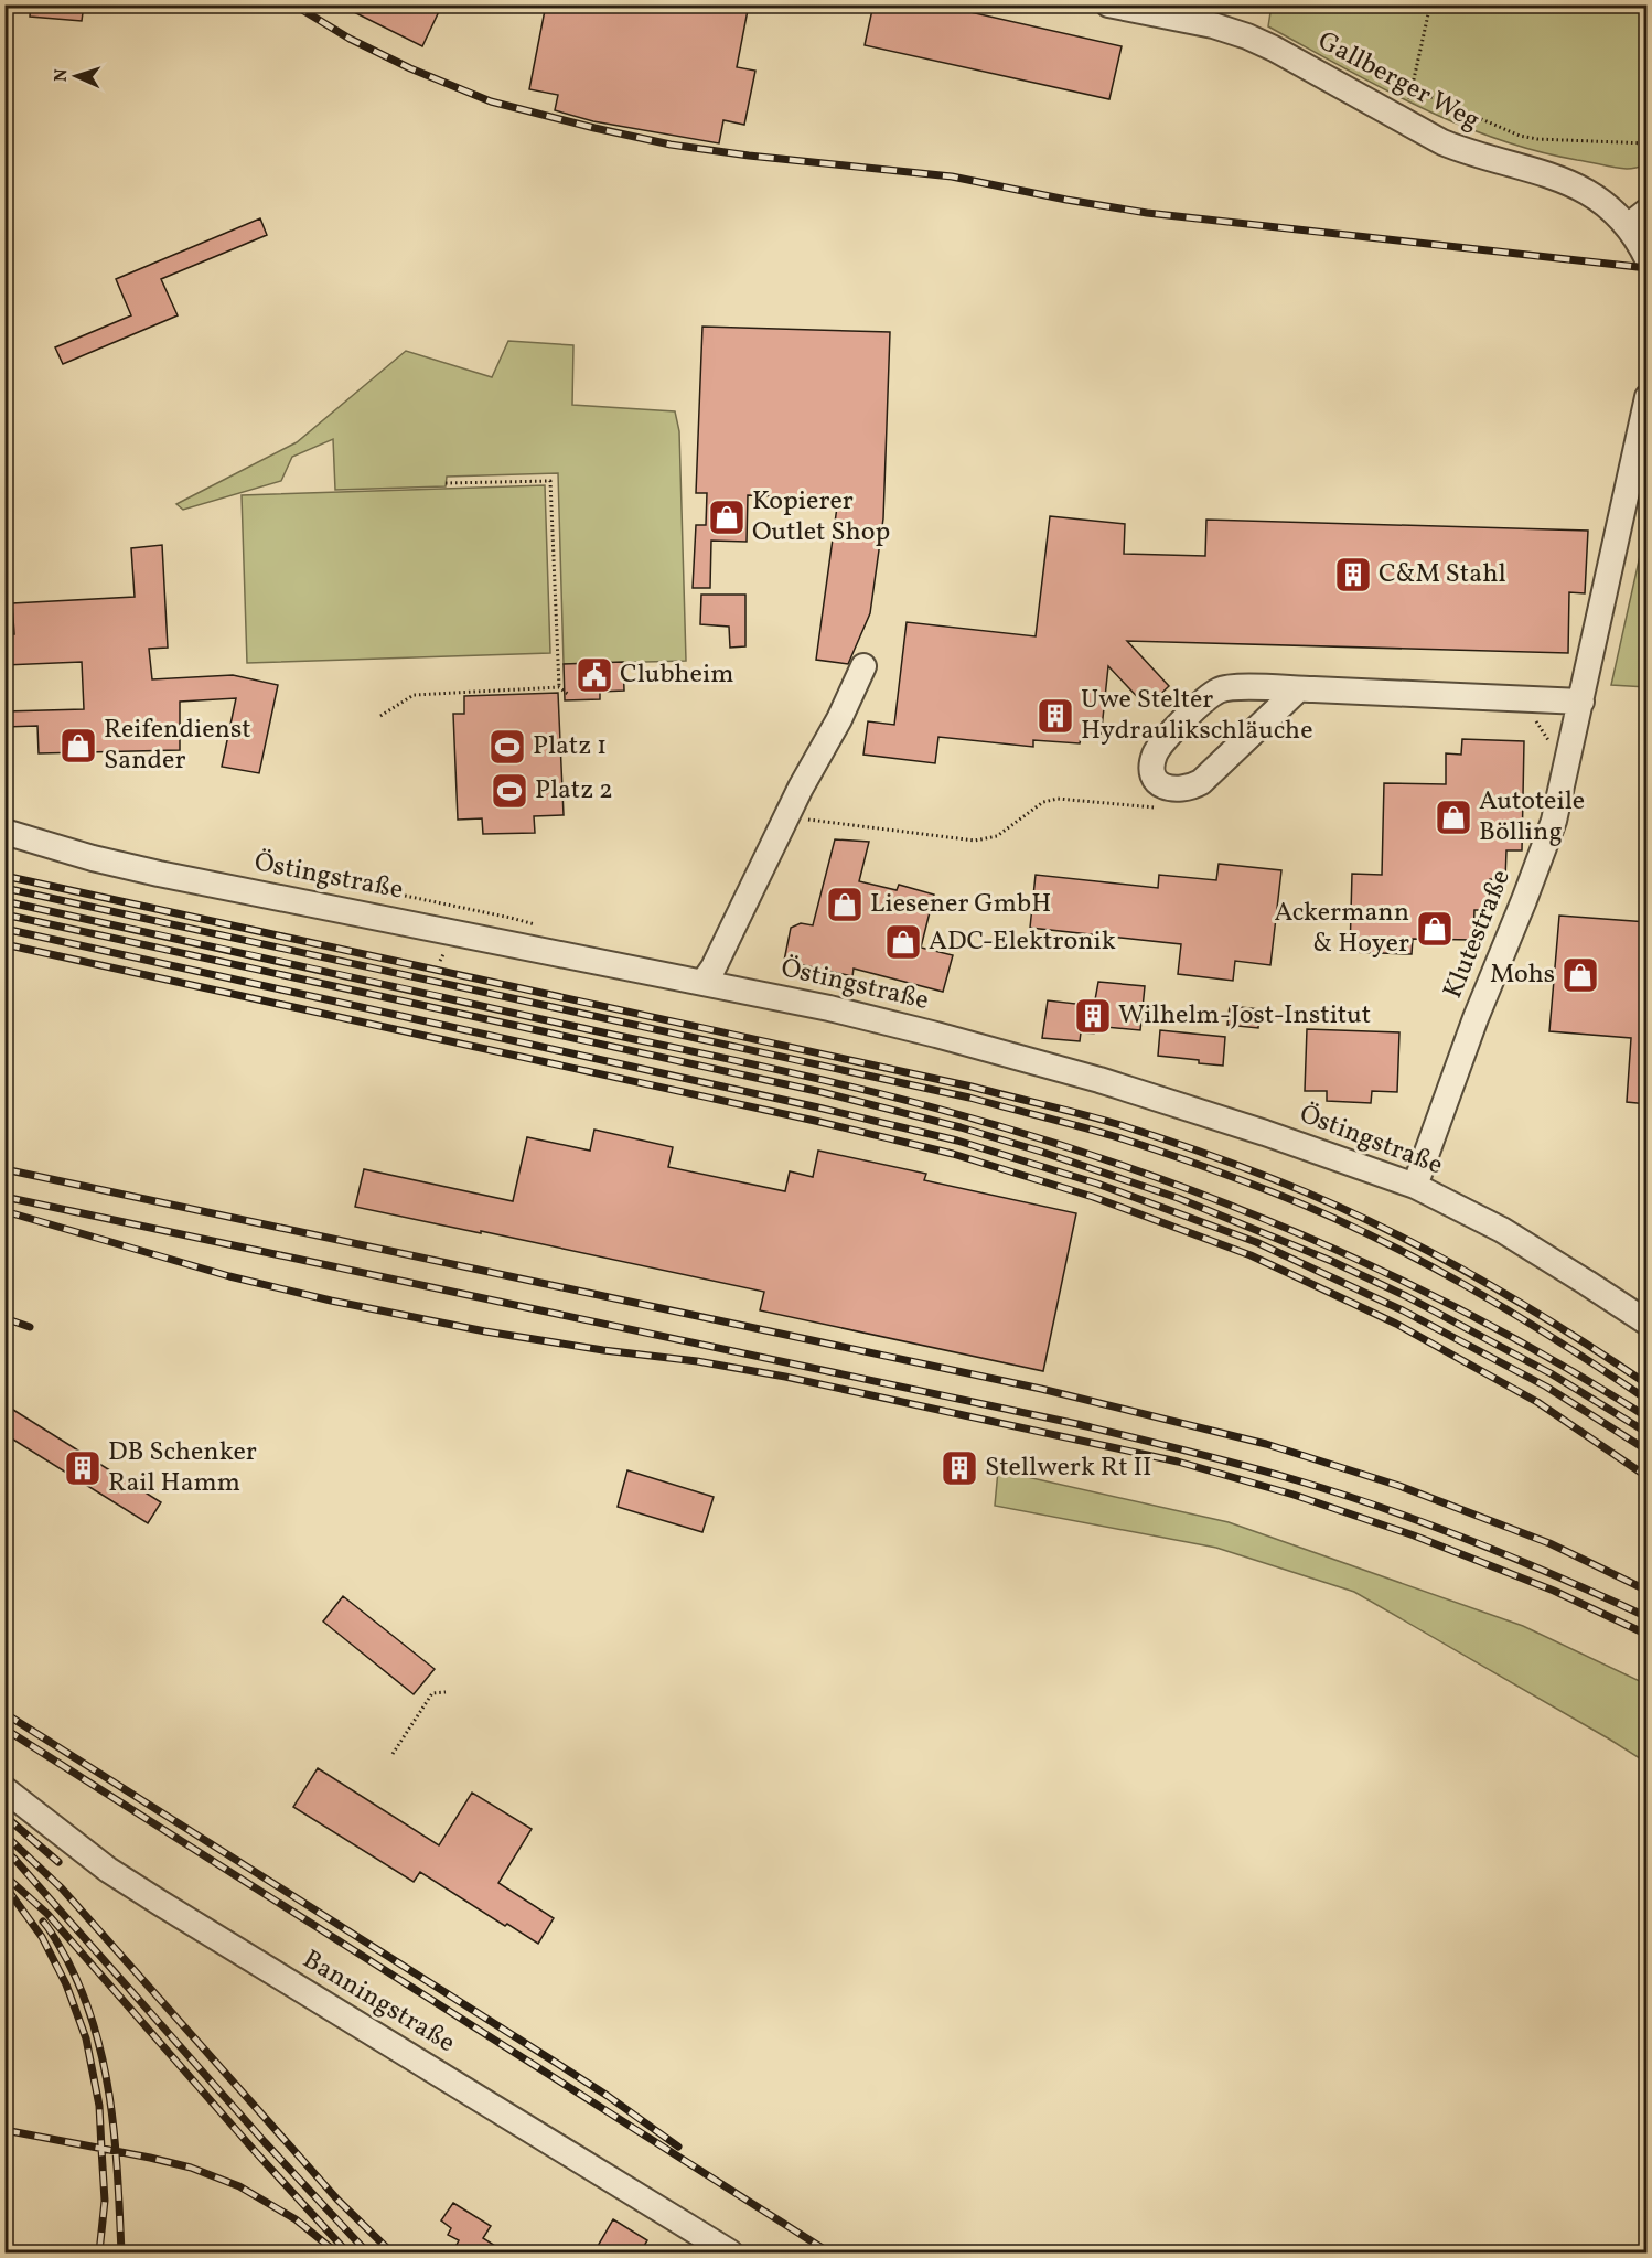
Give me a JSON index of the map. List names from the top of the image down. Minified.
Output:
{"streets":{"street":["Gallberger Weg","Östingstraße","Klutestraße","Banningstraße"]},"crossings":[["Östingstraße","Klutestraße"]],"places":{"shop":["Kopierer Outlet Shop","Reifendienst Sander","Autoteile Bölling","Liesener GmbH","Ackermann & Hoyer","ADC-Elektronik","Mohs"],"building":["C&M Stahl","Uwe Stelter Hydraulikschläuche","Wilhelm-Jost-Institut","DB Schenker Rail Hamm","Stellwerk Rt II"],"public building":["Clubheim"],"sports":["Platz 1","Platz 2"]},"north":"left"}
